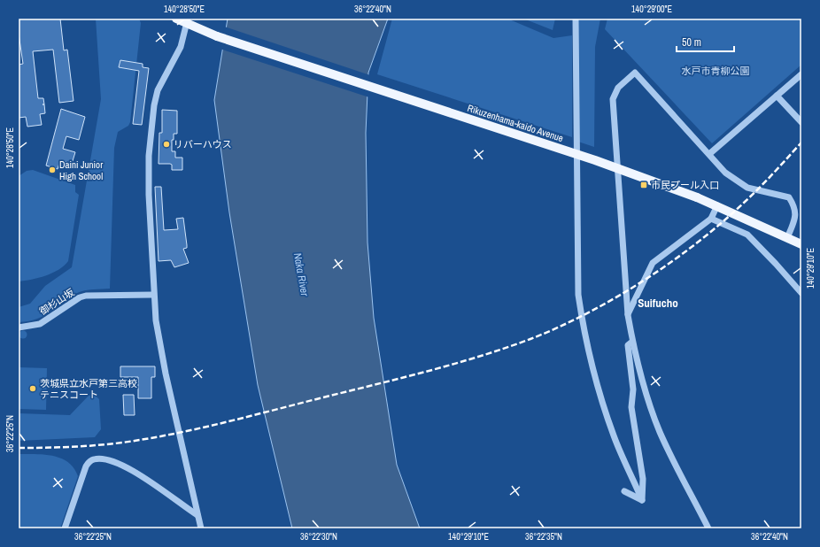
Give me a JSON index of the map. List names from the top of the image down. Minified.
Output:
{"streets":{"main road":["Rikuzenhama-kaido Avenue"],"street":["御杉山坂"]},"districts":["Suifucho"],"water":["Naka River"],"parks":["水戸市青柳公園"],"places":{"other":["リバーハウス","Daini Junior High School","茨城県立水戸第三高校 テニスコート"],"transit":["市民プール入口"]},"scale_bar":"50 m","coordinates":["140°28'50\"E","36°22'40\"N","140°29'00\"E","140°29'10\"E","36°22'25\"N","36°22'30\"N","36°22'35\"N"]}
